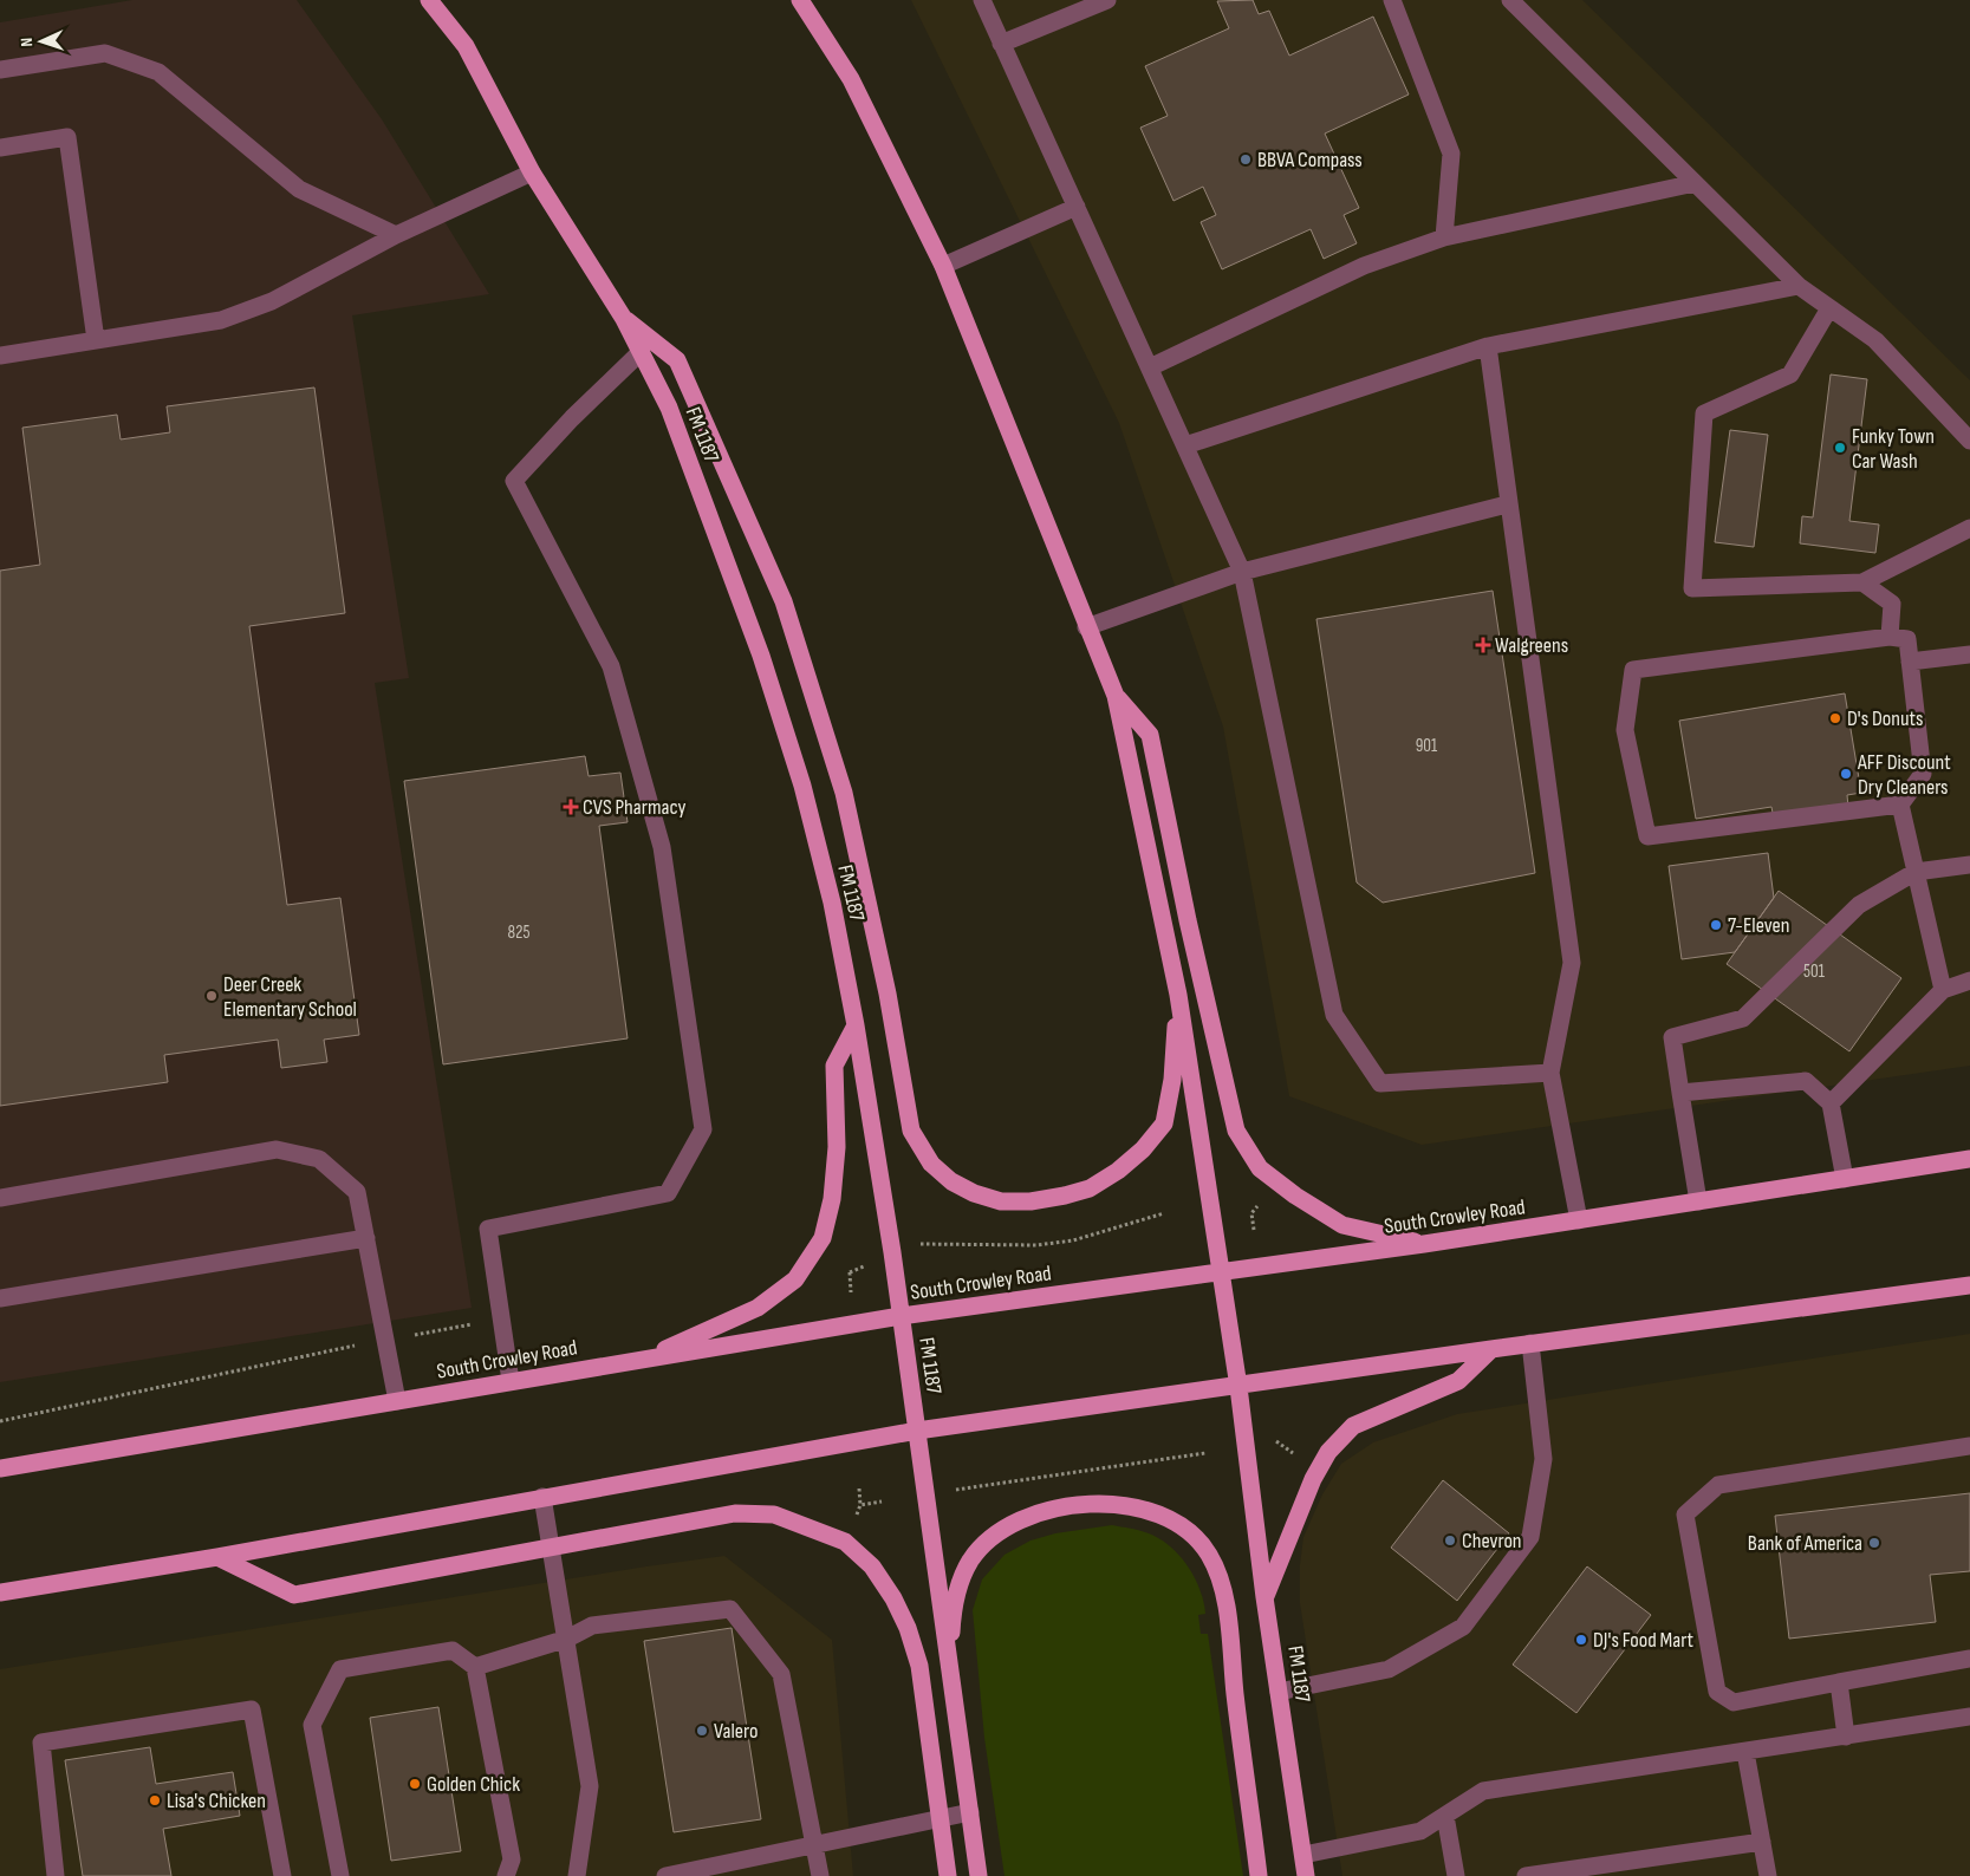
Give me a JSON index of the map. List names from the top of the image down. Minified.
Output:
{"streets":{"main road":["FM 1187","South Crowley Road"]},"crossings":[["FM 1187","South Crowley Road"]],"places":{"other":["BBVA Compass","Funky Town Car Wash","D's Donuts","AFF Discount Dry Cleaners","7-Eleven","Deer Creek Elementary School","Chevron","Bank of America","DJ's Food Mart","Valero","Golden Chick","Lisa's Chicken"],"health":["Walgreens","CVS Pharmacy"]},"house_numbers":["901","825","501"],"north":"left"}
